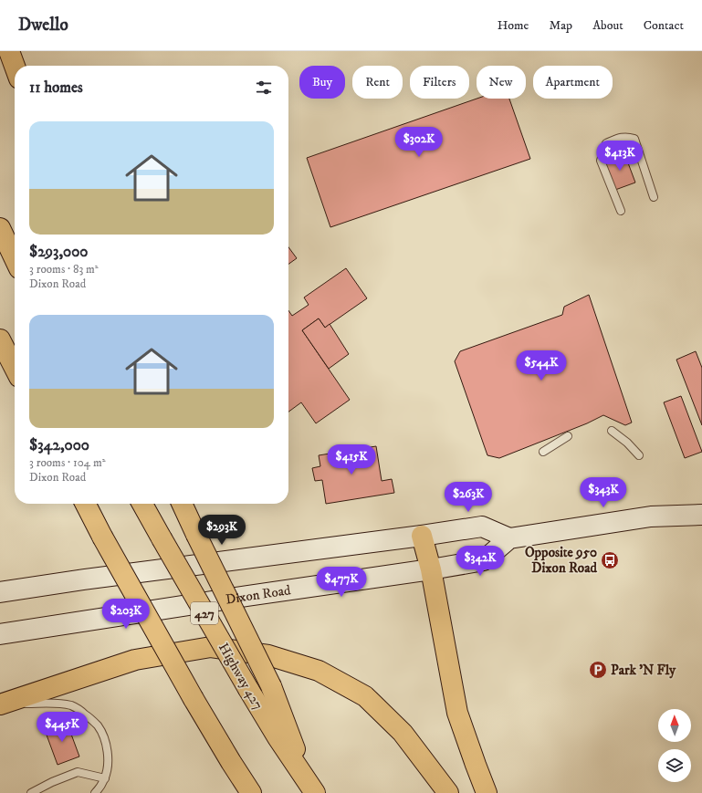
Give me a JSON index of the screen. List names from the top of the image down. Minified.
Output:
{"streets":{"highway":["427","Highway 427"],"main road":["Dixon Road"]},"places":{"bus stop":["Opposite 950 Dixon Road"],"parking":["Park 'N Fly"]},"north":"top","page":{"header":"Dwello","nav":["Home","Map","About","Contact"],"chip":["Buy","Rent","Filters","New","Apartment"],"heading":"11 homes","list":[{"name":"$293,000","note":"3 rooms · 83 m² · Dixon Road"},{"name":"$342,000","note":"3 rooms · 104 m² · Dixon Road"}],"price":["$302K","$413K","$544K","$415K","$343K","$263K","$293K","$342K","$477K","$203K","$445K"]}}
